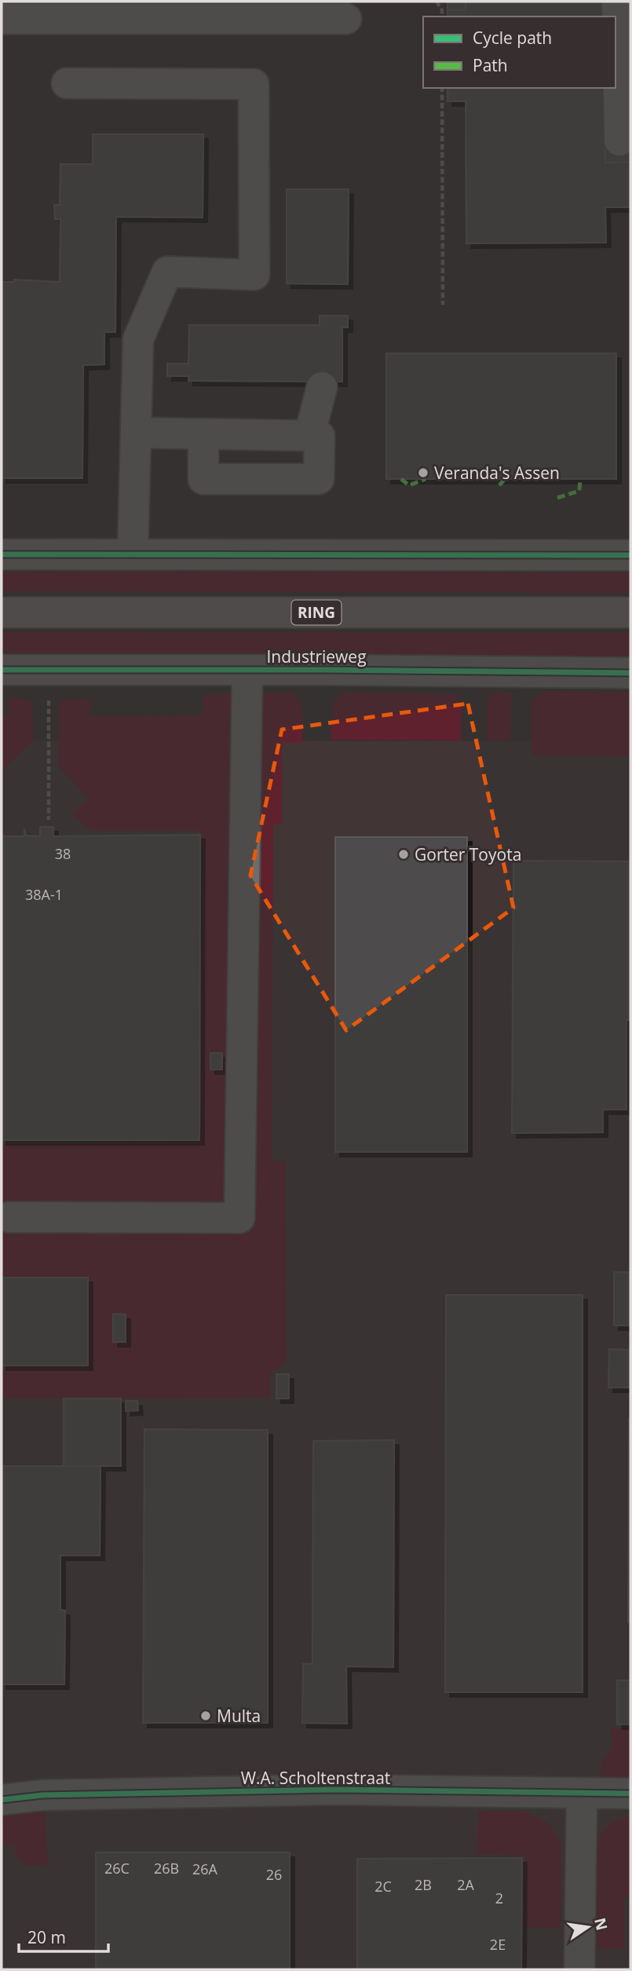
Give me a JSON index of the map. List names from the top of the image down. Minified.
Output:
{"streets":{"main road":["RING"],"street":["Industrieweg","W.A. Scholtenstraat"]},"places":["Veranda's Assen","Gorter Toyota","Multa"],"house_numbers":["38","38A-1","26C","26B","26A","26","2B","2A","2C","2","2E"],"legend":["Cycle path","Path"],"scale_bar":"20 m","north":"right"}
